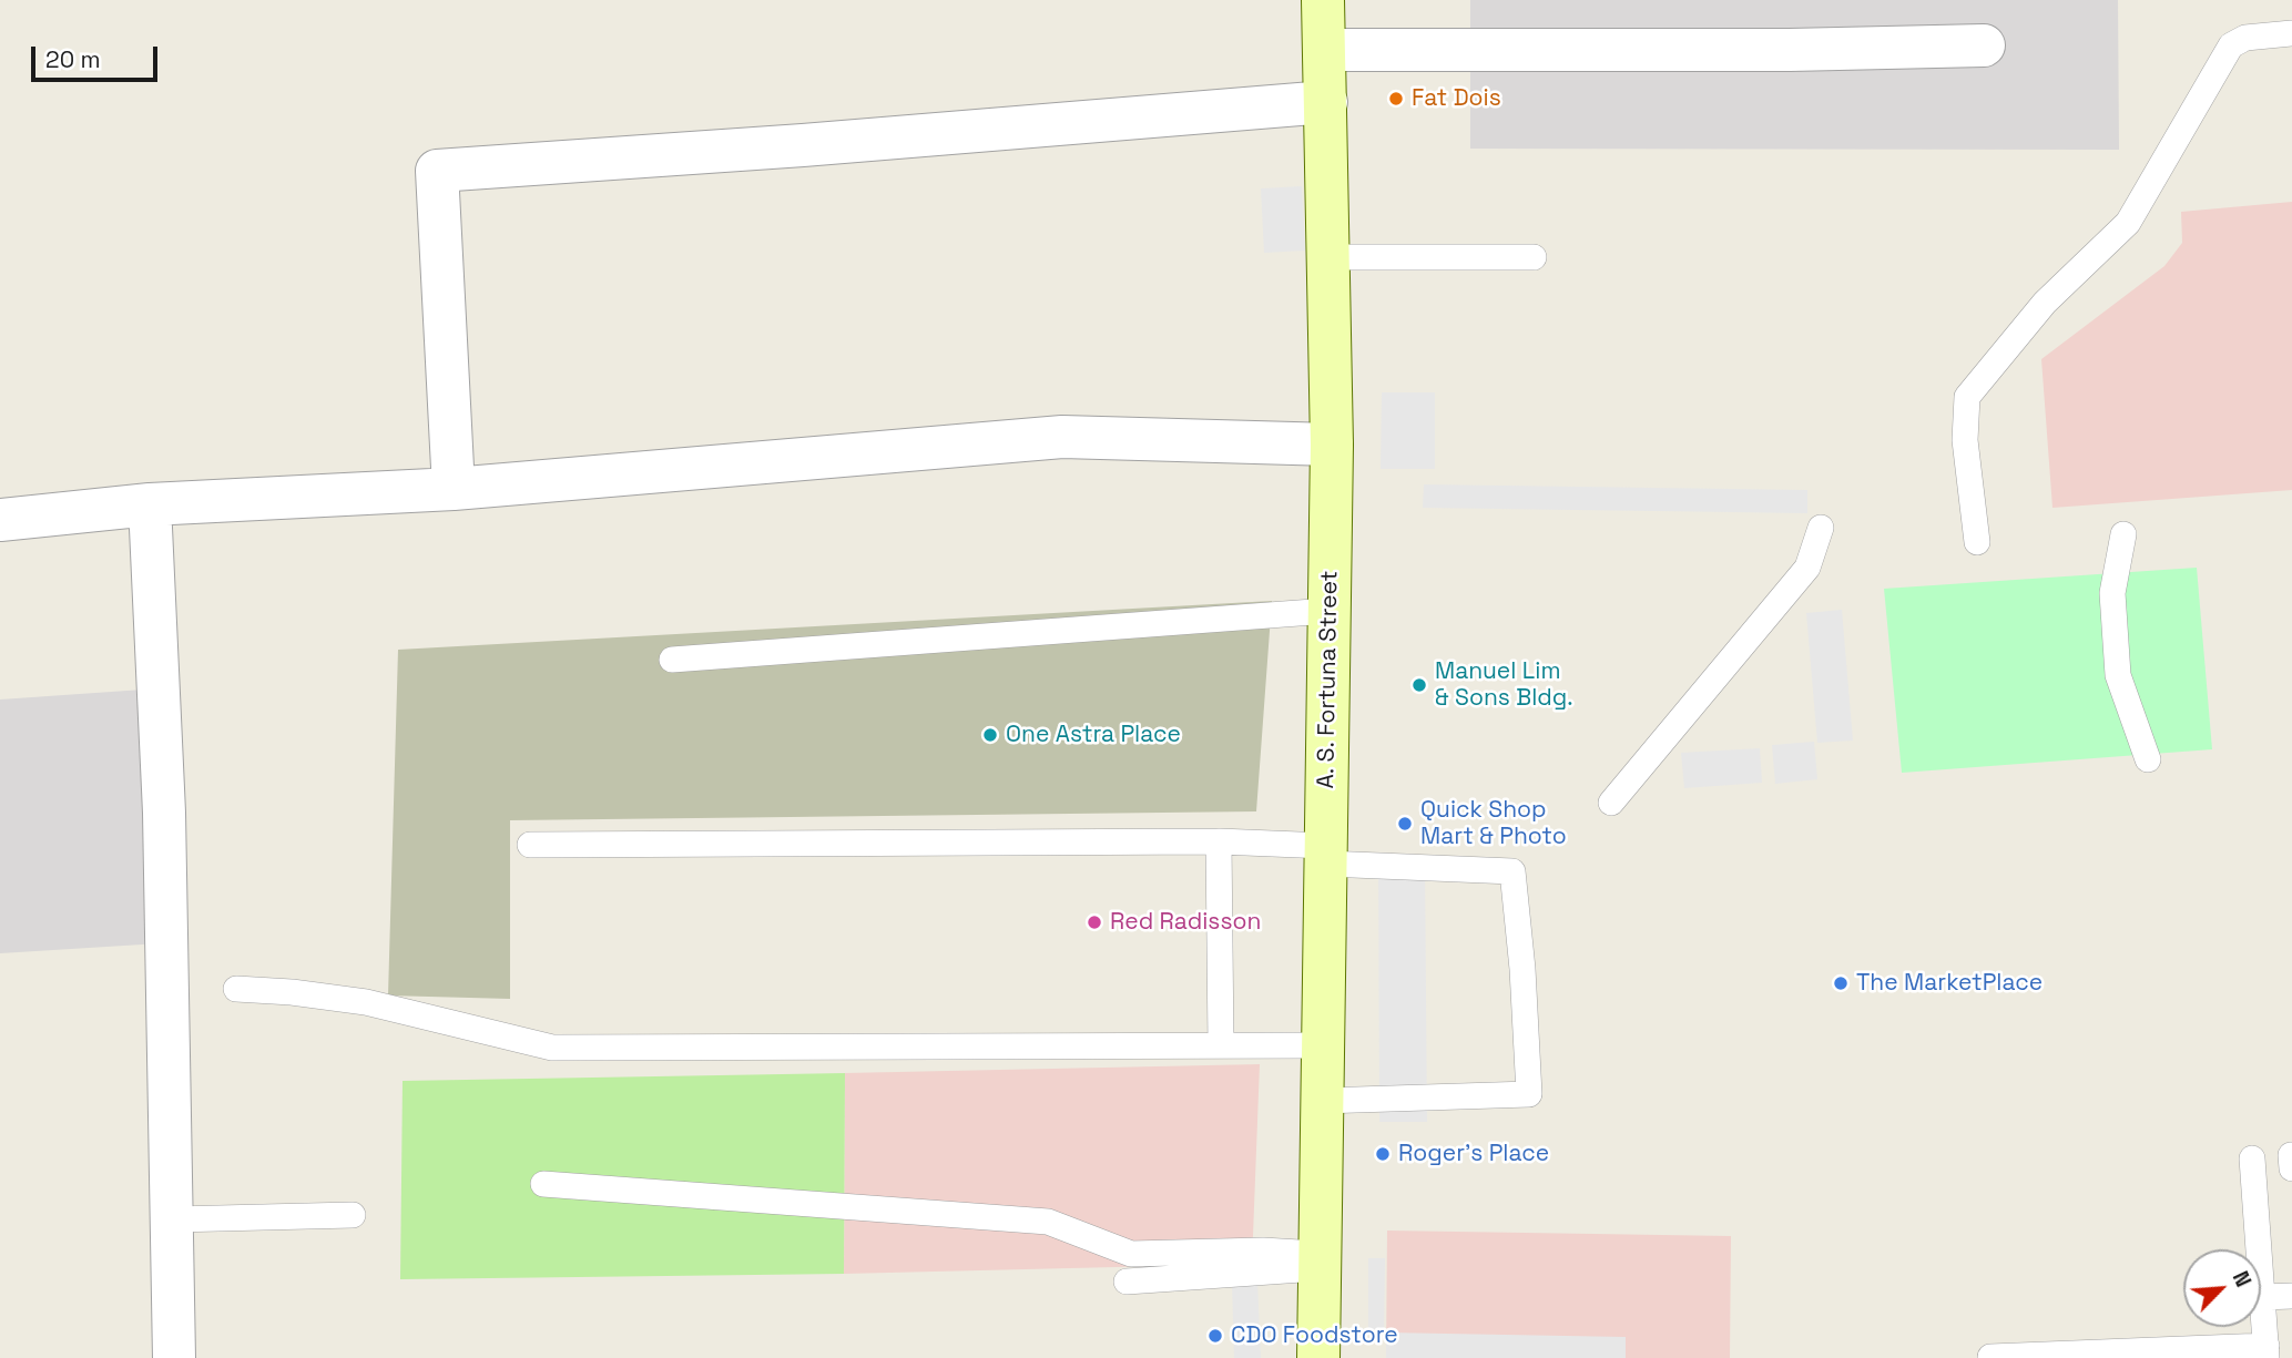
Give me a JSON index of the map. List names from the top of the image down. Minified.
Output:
{"streets":{"main road":["A. S. Fortuna Street"]},"places":["Fat Dois","Manuel Lim & Sons Bldg.","One Astra Place","Quick Shop Mart & Photo","Red Radisson","The MarketPlace","Roger's Place","CDO Foodstore"],"scale_bar":"20 m","north":"top right"}
